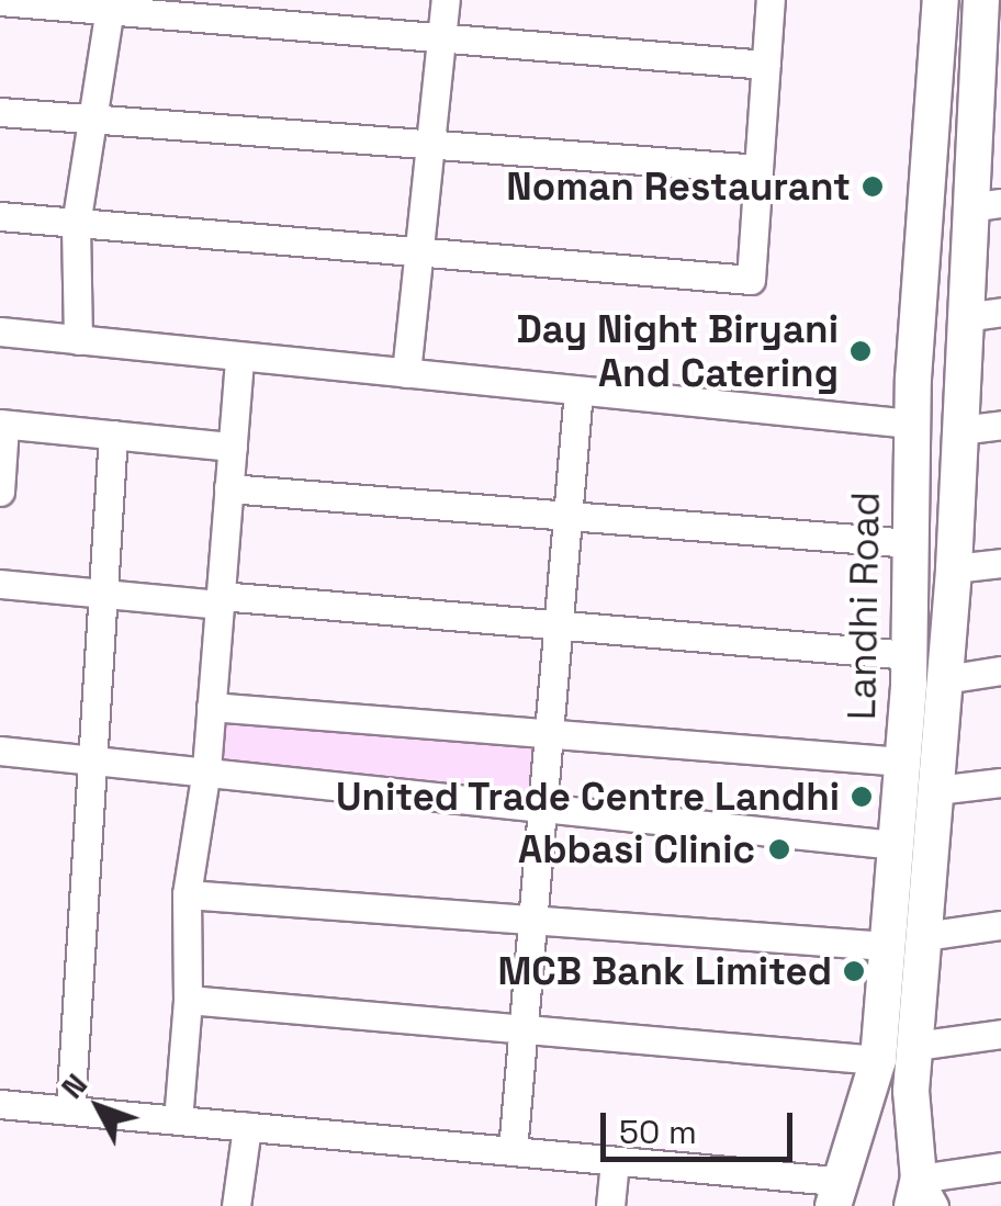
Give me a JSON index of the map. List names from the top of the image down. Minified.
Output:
{"streets":{"main road":["Landhi Road"]},"places":["Noman Restaurant","Day Night Biryani And Catering","United Trade Centre Landhi","Abbasi Clinic","MCB Bank Limited"],"scale_bar":"50 m","north":"top left"}
